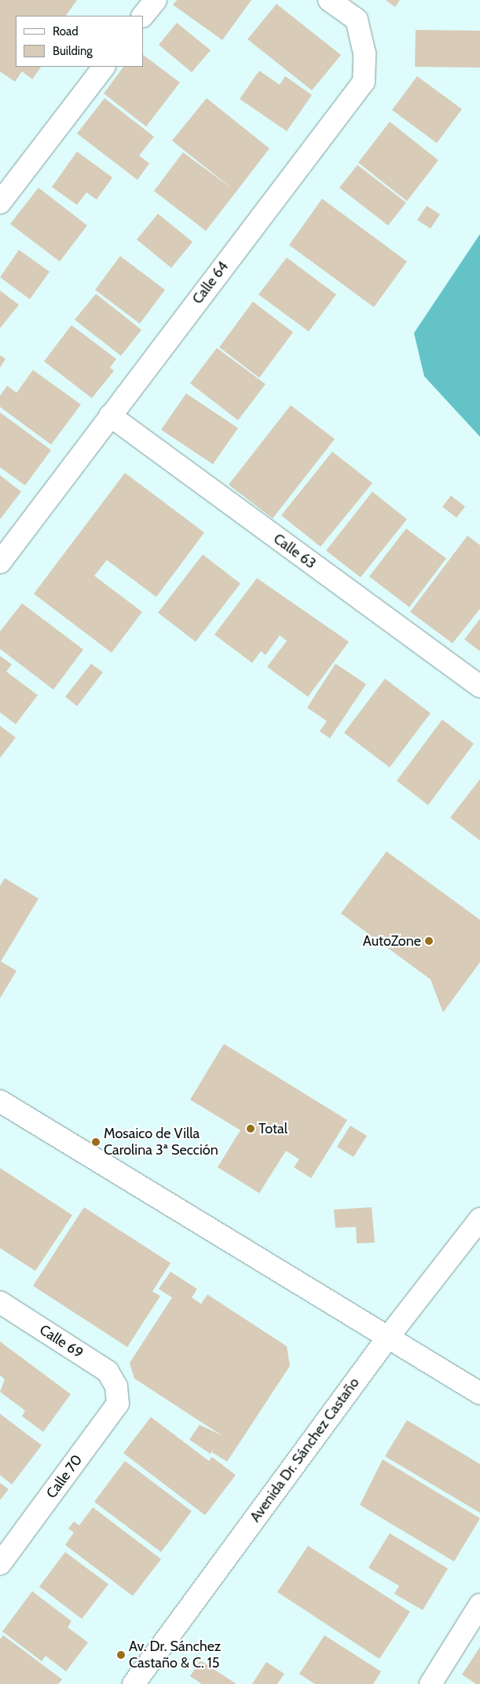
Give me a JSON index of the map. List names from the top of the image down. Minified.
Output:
{"streets":{"street":["Calle 64","Calle 63","Calle 69","Avenida Dr. Sánchez Castaño","Calle 70"]},"crossings":[["Calle 64","Calle 63"],["Calle 69","Calle 70"]],"places":["AutoZone","Total","Mosaico de Villa Carolina 3ª Sección","Av. Dr. Sánchez Castaño & C. 15"],"legend":["Road","Building"]}
